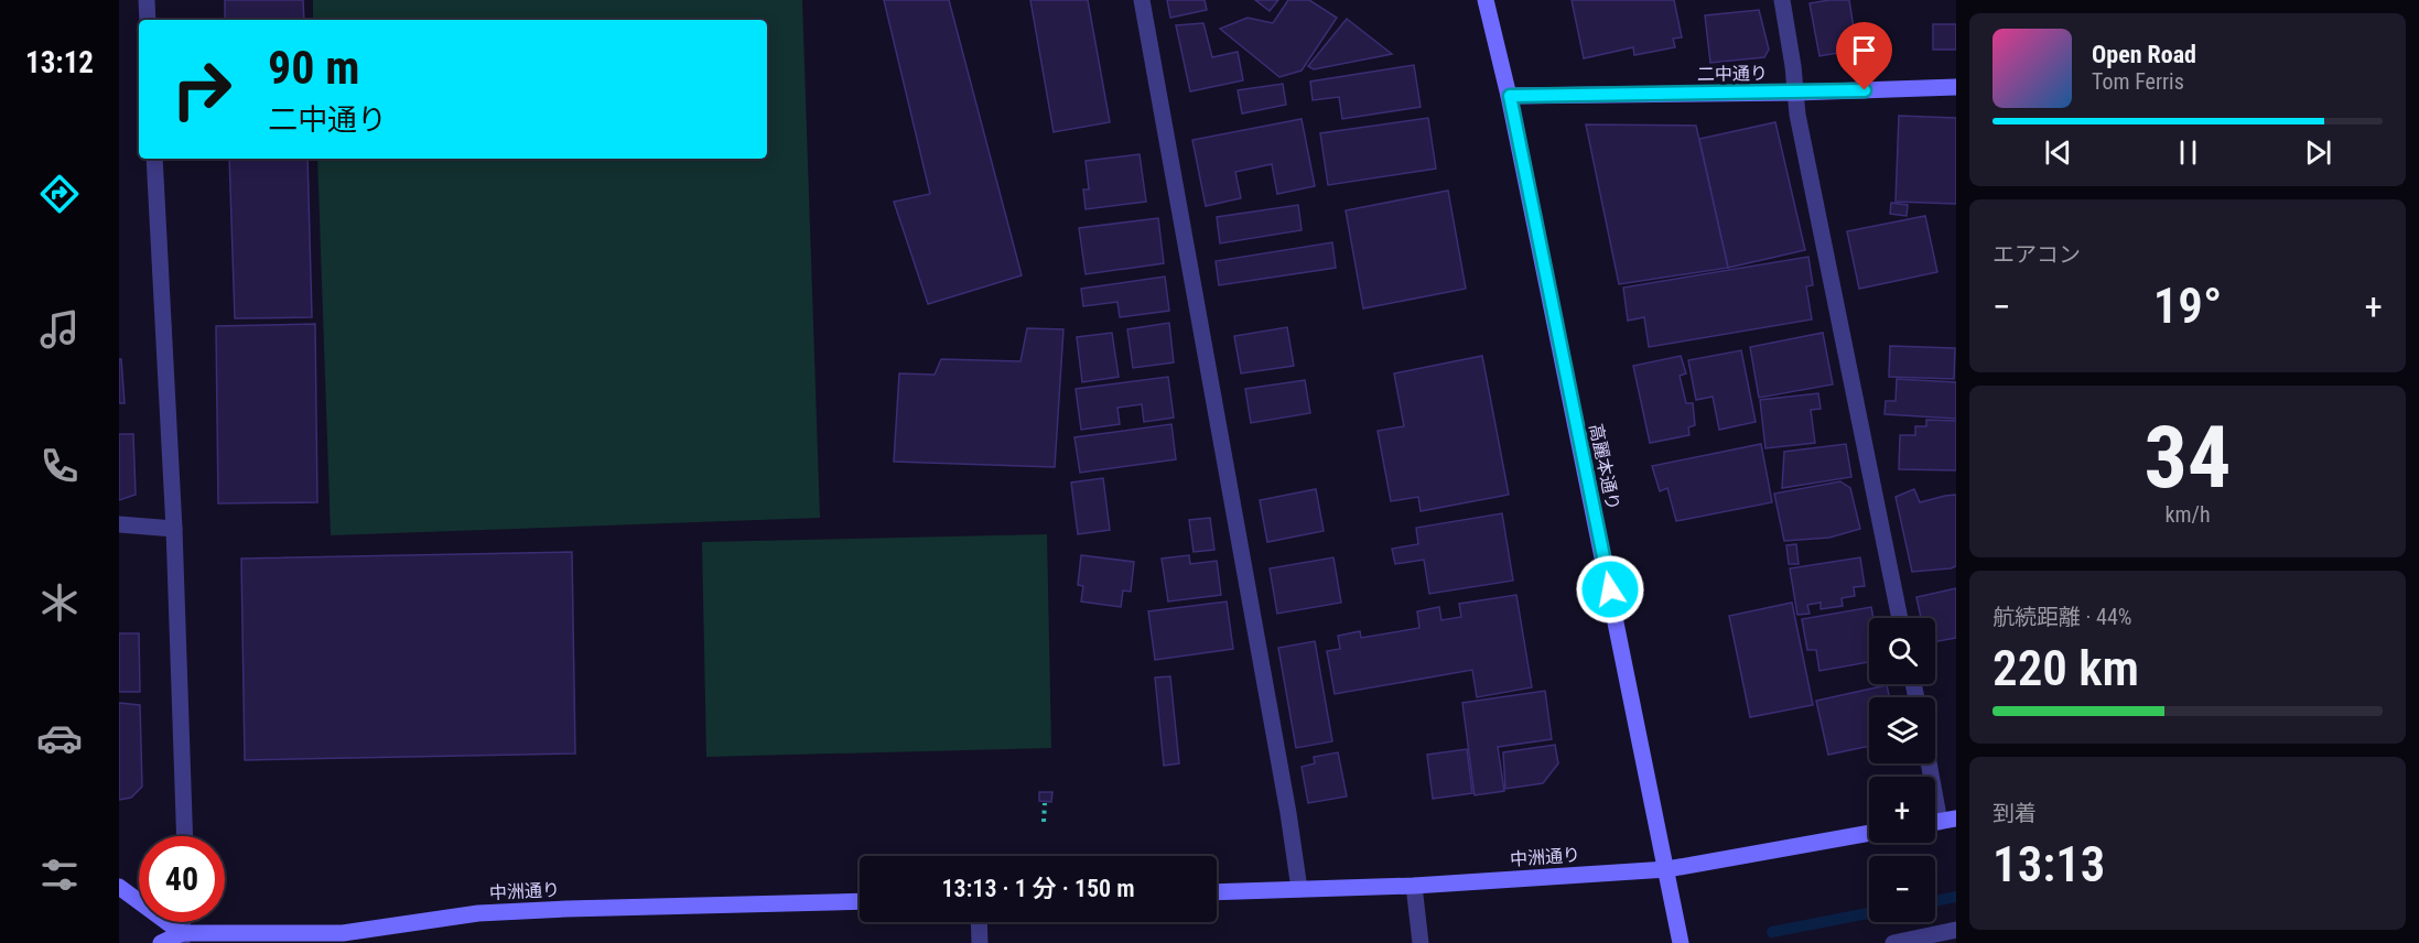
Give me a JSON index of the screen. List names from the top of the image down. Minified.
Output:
{"streets":{"street":["二中通り","高麗本通り","中洲通り"]},"crossings":[["二中通り","高麗本通り"],["高麗本通り","中洲通り"]],"page":{"tabs":"13:12","turn":["90 m","二中通り"],"song":["Open Road","Tom Ferris"],"tile":["エアコン",["34","km/h"],["航続距離 · 44%","220 km"],["到着","13:13"]],"heat":["−","19°","+"],"map_buttons":["+","−"],"limit":"40","trip":"13:13 · 1 分 · 150 m"}}
